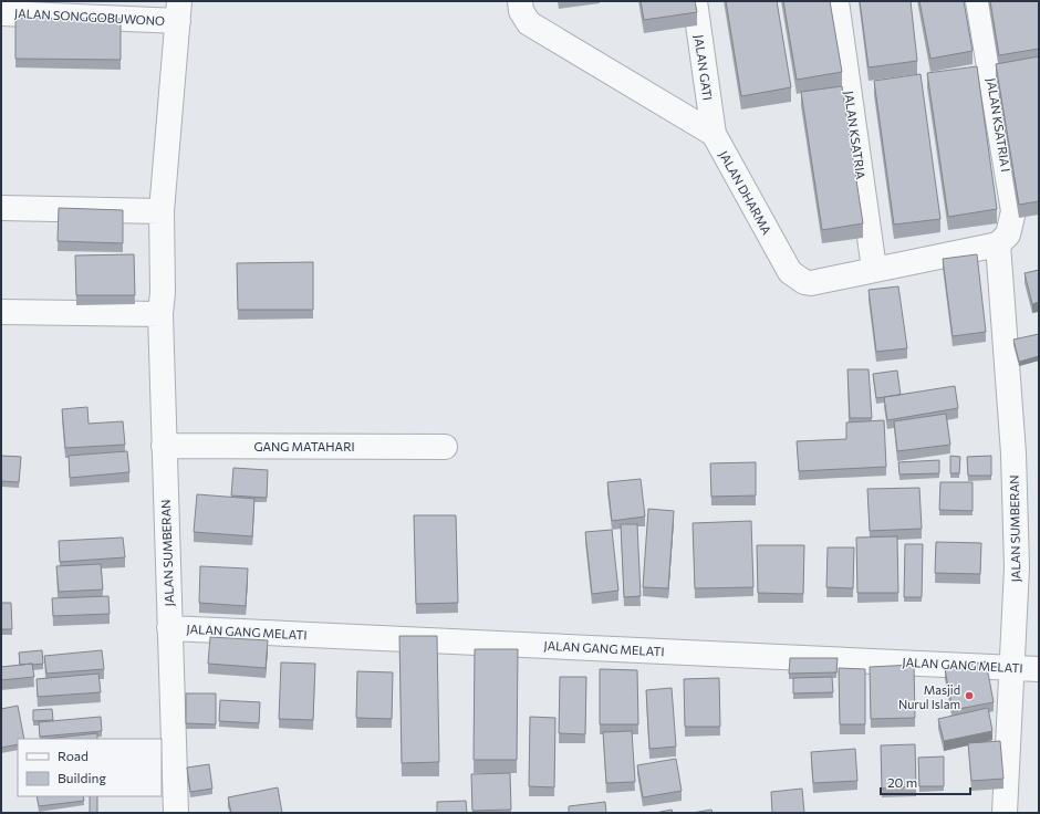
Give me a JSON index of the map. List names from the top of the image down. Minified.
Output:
{"streets":{"street":["JALAN SONGGOBUWONO","JALAN GATI","JALAN KSATRIA I","JALAN KSATRIA","JALAN DHARMA","GANG MATAHARI","JALAN SUMBERAN","JALAN GANG MELATI"]},"crossings":[["JALAN SONGGOBUWONO","JALAN SUMBERAN"],["JALAN GATI","JALAN DHARMA"],["JALAN KSATRIA I","JALAN DHARMA"],["JALAN KSATRIA I","JALAN SUMBERAN"],["JALAN KSATRIA","JALAN DHARMA"],["JALAN DHARMA","JALAN SUMBERAN"],["GANG MATAHARI","JALAN SUMBERAN"],["JALAN SUMBERAN","JALAN GANG MELATI"]],"places":["Masjid Nurul Islam"],"legend":["Road","Building"],"scale_bar":"20 m"}
